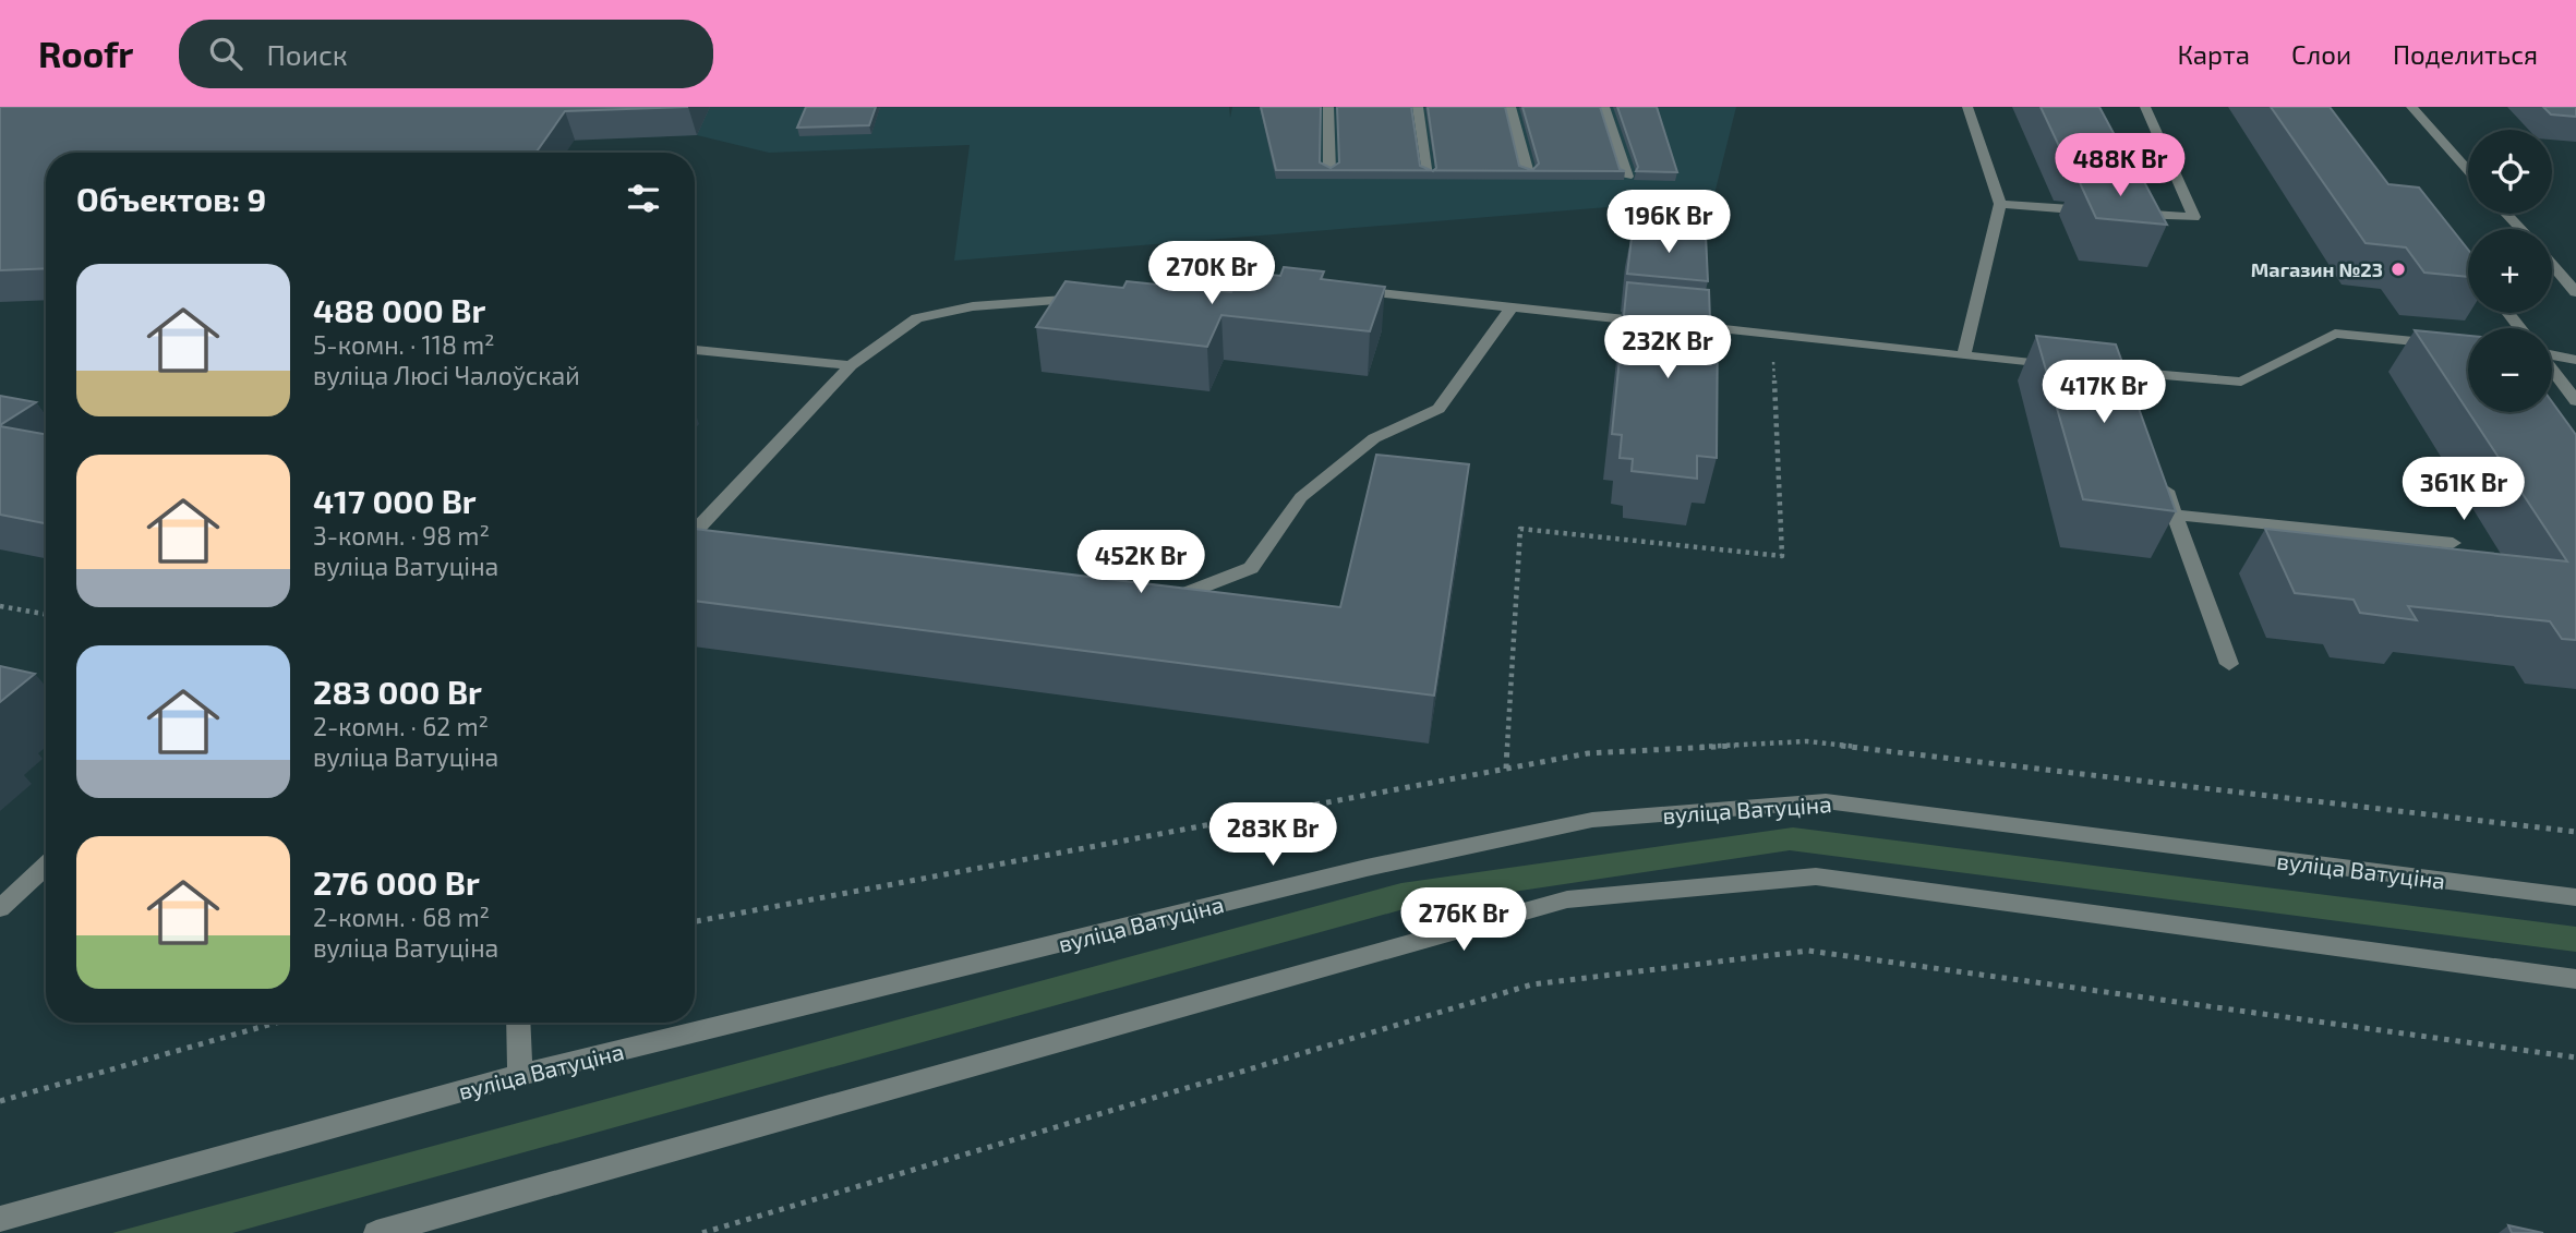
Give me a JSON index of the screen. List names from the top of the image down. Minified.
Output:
{"streets":{"street":["вуліца Ватуціна"]},"places":["Магазин №23"],"page":{"header":"Roofr","search":"Поиск","nav":["Карта","Слои","Поделиться"],"map_buttons":["+","−"],"price":["488K Br","196K Br","270K Br","232K Br","417K Br","361K Br","452K Br","283K Br","276K Br"],"heading":"Объектов: 9","list":[{"name":"488 000 Br","note":"5-комн. · 118 m² · вуліца Люсі Чалоўскай"},{"name":"417 000 Br","note":"3-комн. · 98 m² · вуліца Ватуціна"},{"name":"283 000 Br","note":"2-комн. · 62 m² · вуліца Ватуціна"},{"name":"276 000 Br","note":"2-комн. · 68 m² · вуліца Ватуціна"}]}}
